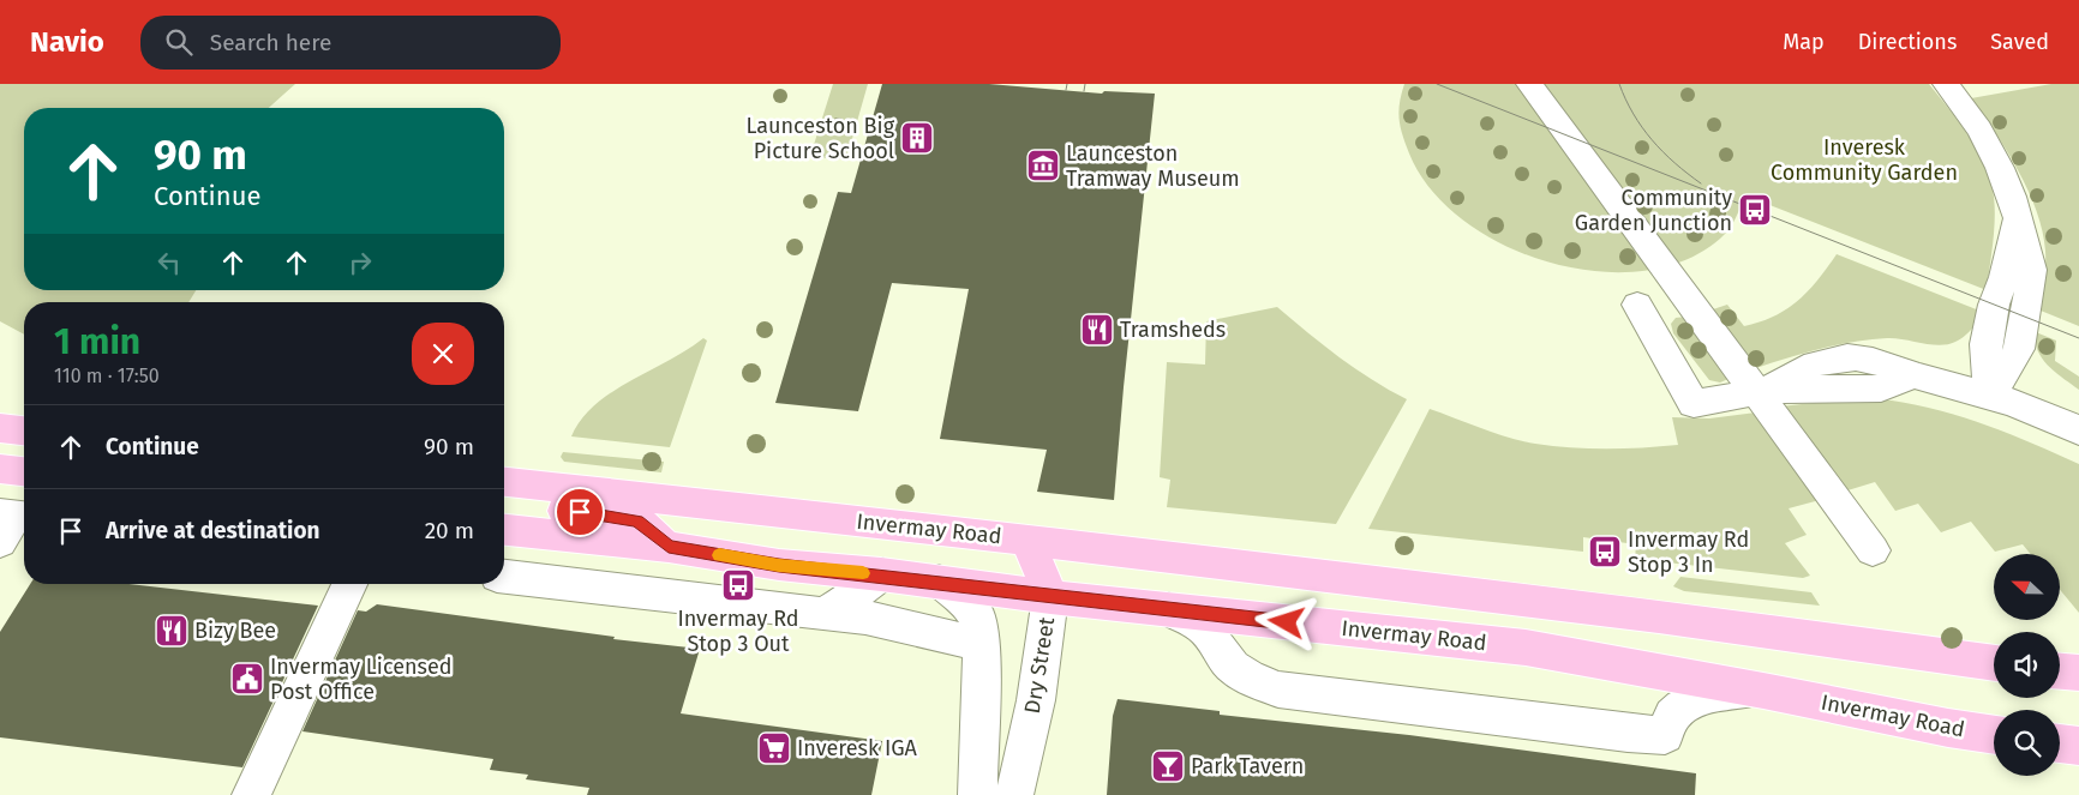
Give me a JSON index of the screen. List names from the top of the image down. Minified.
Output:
{"streets":{"main road":["Invermay Road","Dry Street"]},"crossings":[["Invermay Road","Dry Street"]],"parks":["Inveresk Community Garden"],"places":{"building":["Launceston Big Picture School"],"museum":["Launceston Tramway Museum"],"bus stop":["Community Garden Junction","Invermay Rd Stop 3 In","Invermay Rd Stop 3 Out"],"restaurant":["Tramsheds","Bizy Bee"],"public building":["Invermay Licensed Post Office"],"supermarket":["Inveresk IGA"],"bar":["Park Tavern"]},"north":"left","page":{"header":"Navio","search":"Search here","nav":["Map","Directions","Saved"],"turn":["90 m","Continue"],"heading":["1 min","110 m · 17:50"],"list":[{"name":"Continue","value":"90 m"},{"name":"Arrive at destination","value":"20 m"}]}}
